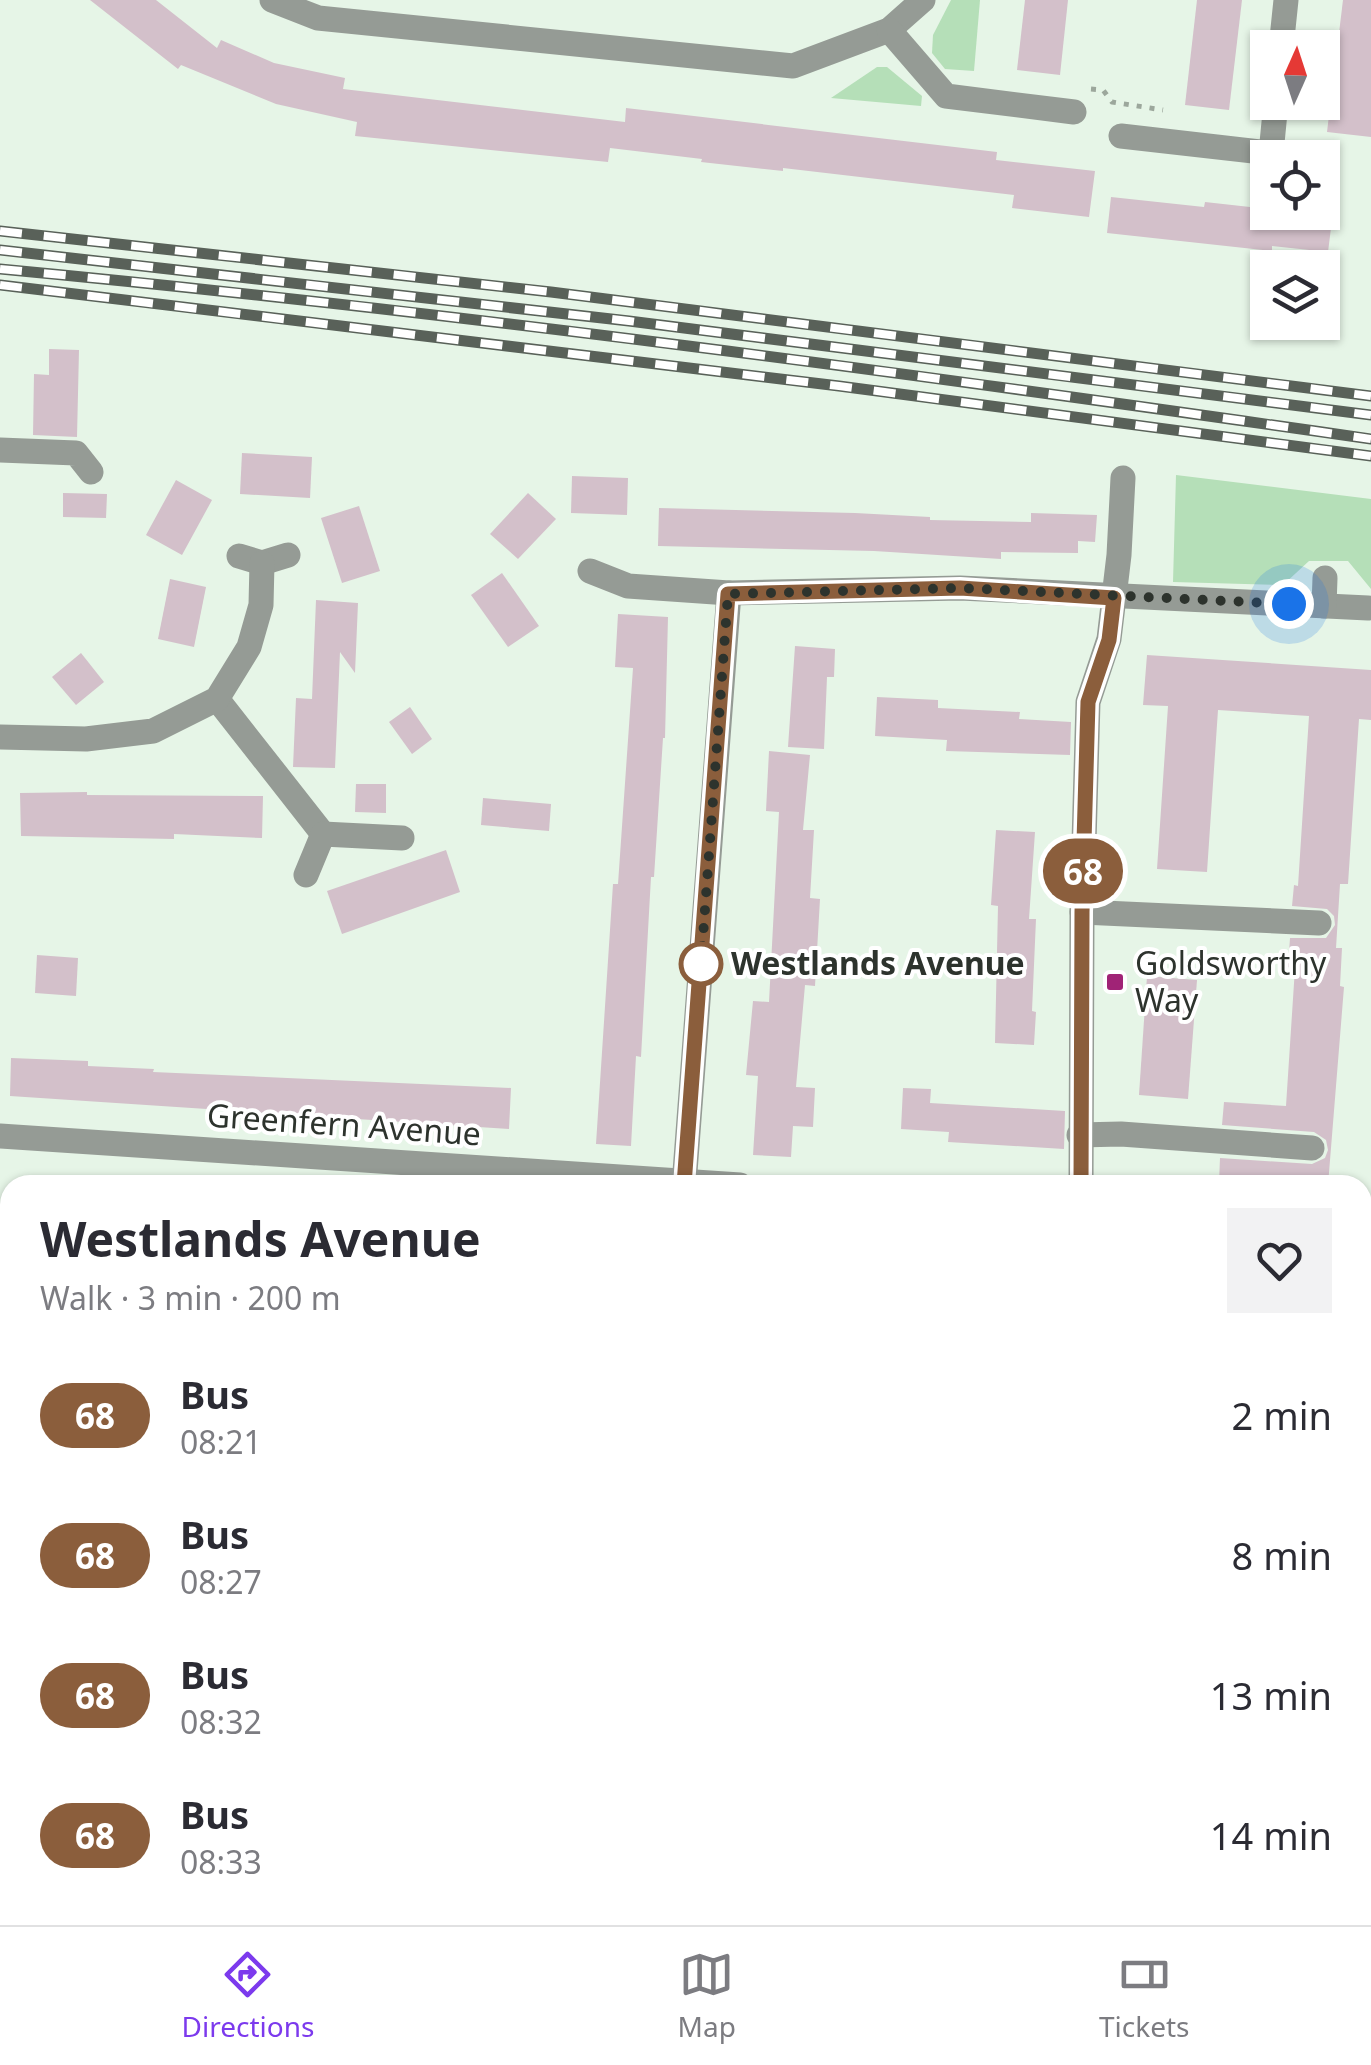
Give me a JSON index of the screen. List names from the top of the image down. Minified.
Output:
{"streets":{"street":["Greenfern Avenue"]},"places":{"other":["Westlands Avenue"],"transit":["Goldsworthy Way"]},"lines":["bus line 68"],"north":"top","page":{"on_map":"68","heading":["Westlands Avenue","Walk · 3 min · 200 m"],"list":[{"mark":"68","name":"Bus","note":"08:21","value":"2 min"},{"mark":"68","name":"Bus","note":"08:27","value":"8 min"},{"mark":"68","name":"Bus","note":"08:32","value":"13 min"},{"mark":"68","name":"Bus","note":"08:33","value":"14 min"}],"tabs":["Directions","Map","Tickets"]}}
